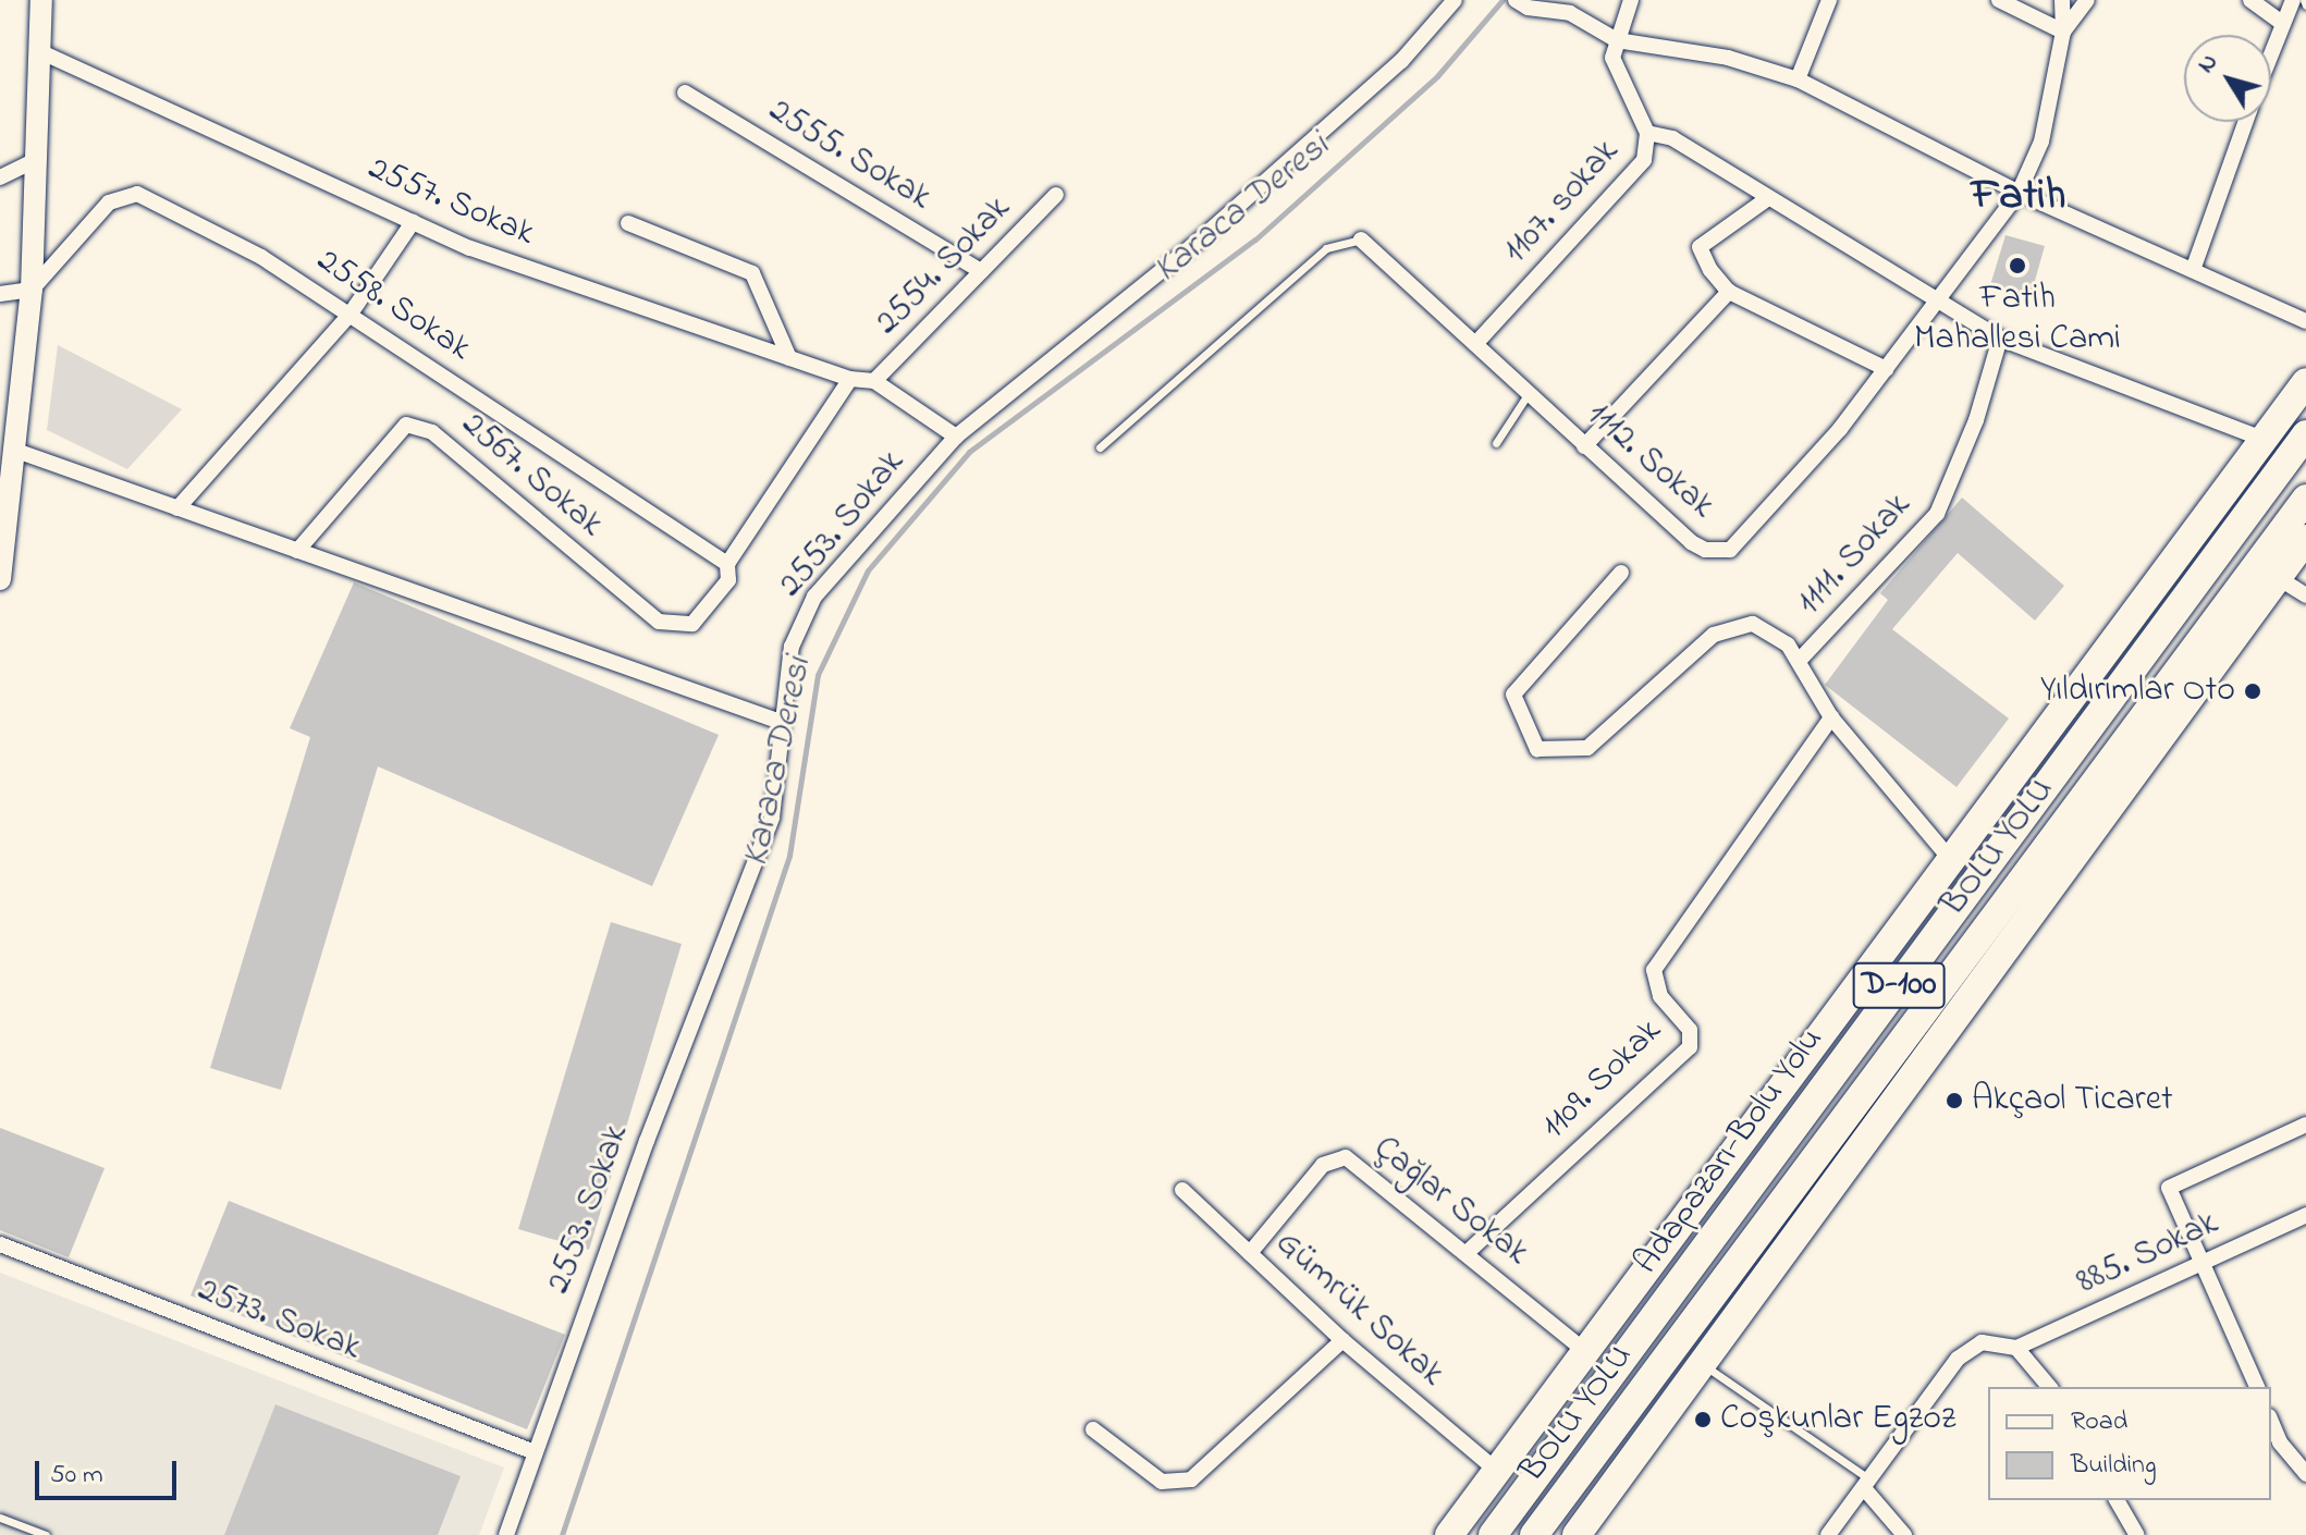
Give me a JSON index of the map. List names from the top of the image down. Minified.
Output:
{"streets":{"highway":["BOLU YOLU","D-100","Adapazarı-Bolu Yolu"],"street":["2555. Sokak","2557. Sokak","1107. sokak","2554. Sokak","2558. Sokak","1112. Sokak","2567. Sokak","2553. Sokak","1111. Sokak","1109. Sokak","Çağlar Sokak","885. Sokak","Gümrük Sokak","2573. Sokak"]},"crossings":[["2555. Sokak","2554. Sokak"],["2557. Sokak","2554. Sokak"],["1107. sokak","1112. Sokak"],["2554. Sokak","2553. Sokak"],["2558. Sokak","2567. Sokak"],["2553. Sokak","2573. Sokak"],["1109. Sokak","Çağlar Sokak"],["Çağlar Sokak","Gümrük Sokak"]],"districts":["Fatih"],"water":["Karaca Deresi"],"places":["Fatih Mahallesi Cami","Yıldırımlar Oto","Akçaol Ticaret","Coşkunlar Egzoz"],"legend":["Road","Building"],"scale_bar":"50 m","north":"top left"}
